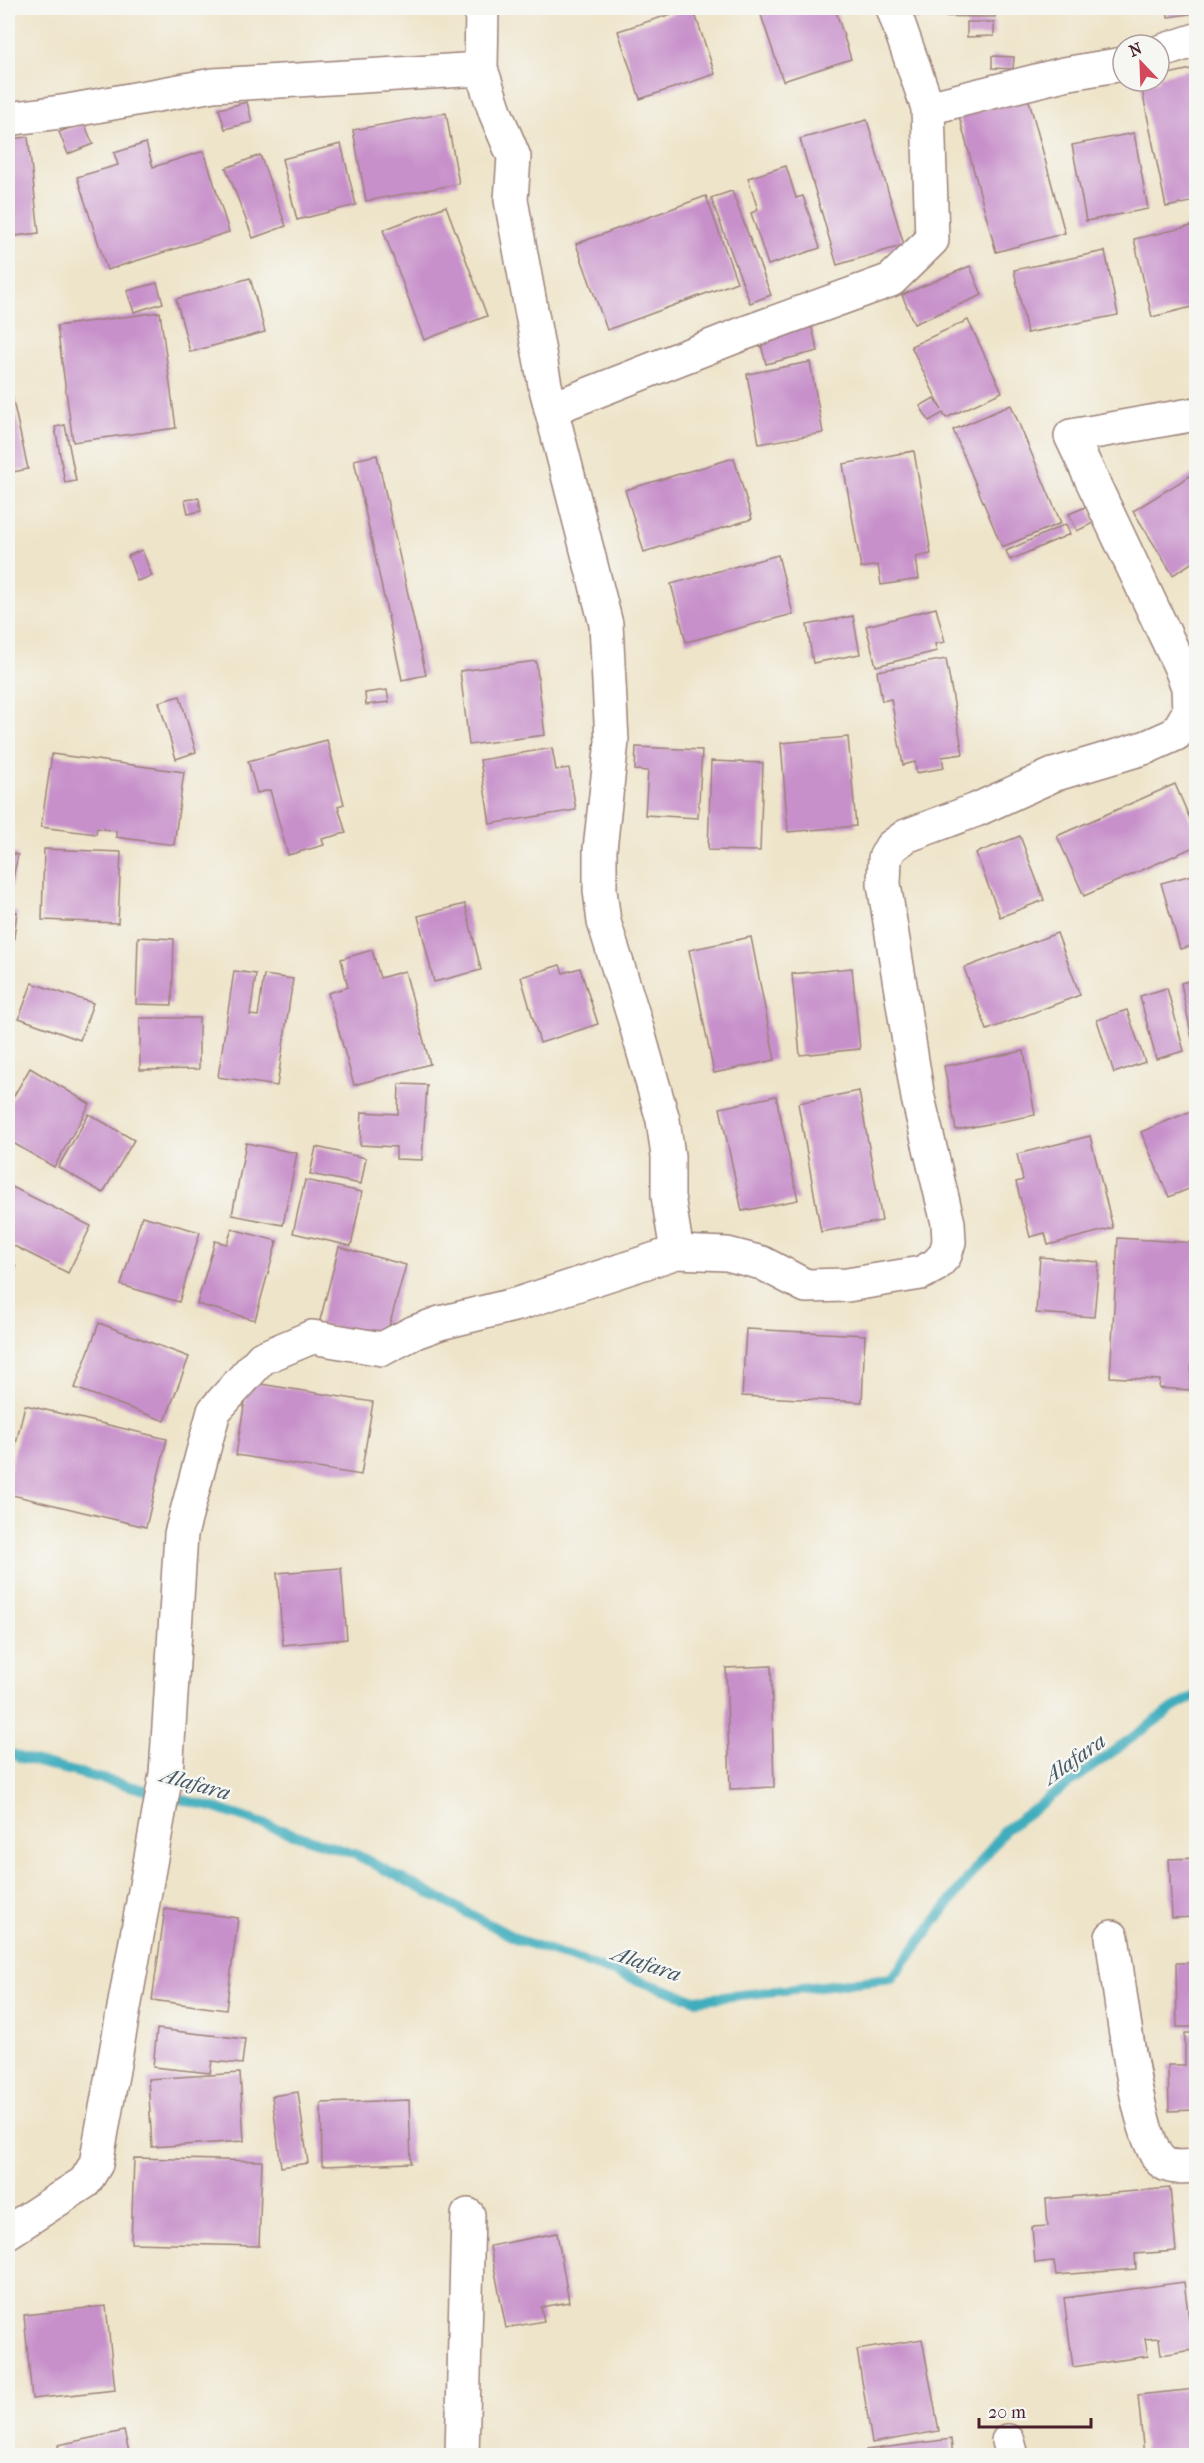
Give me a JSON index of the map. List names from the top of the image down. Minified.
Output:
{"water":["Alafara"],"scale_bar":"20 m","north":"top left"}
